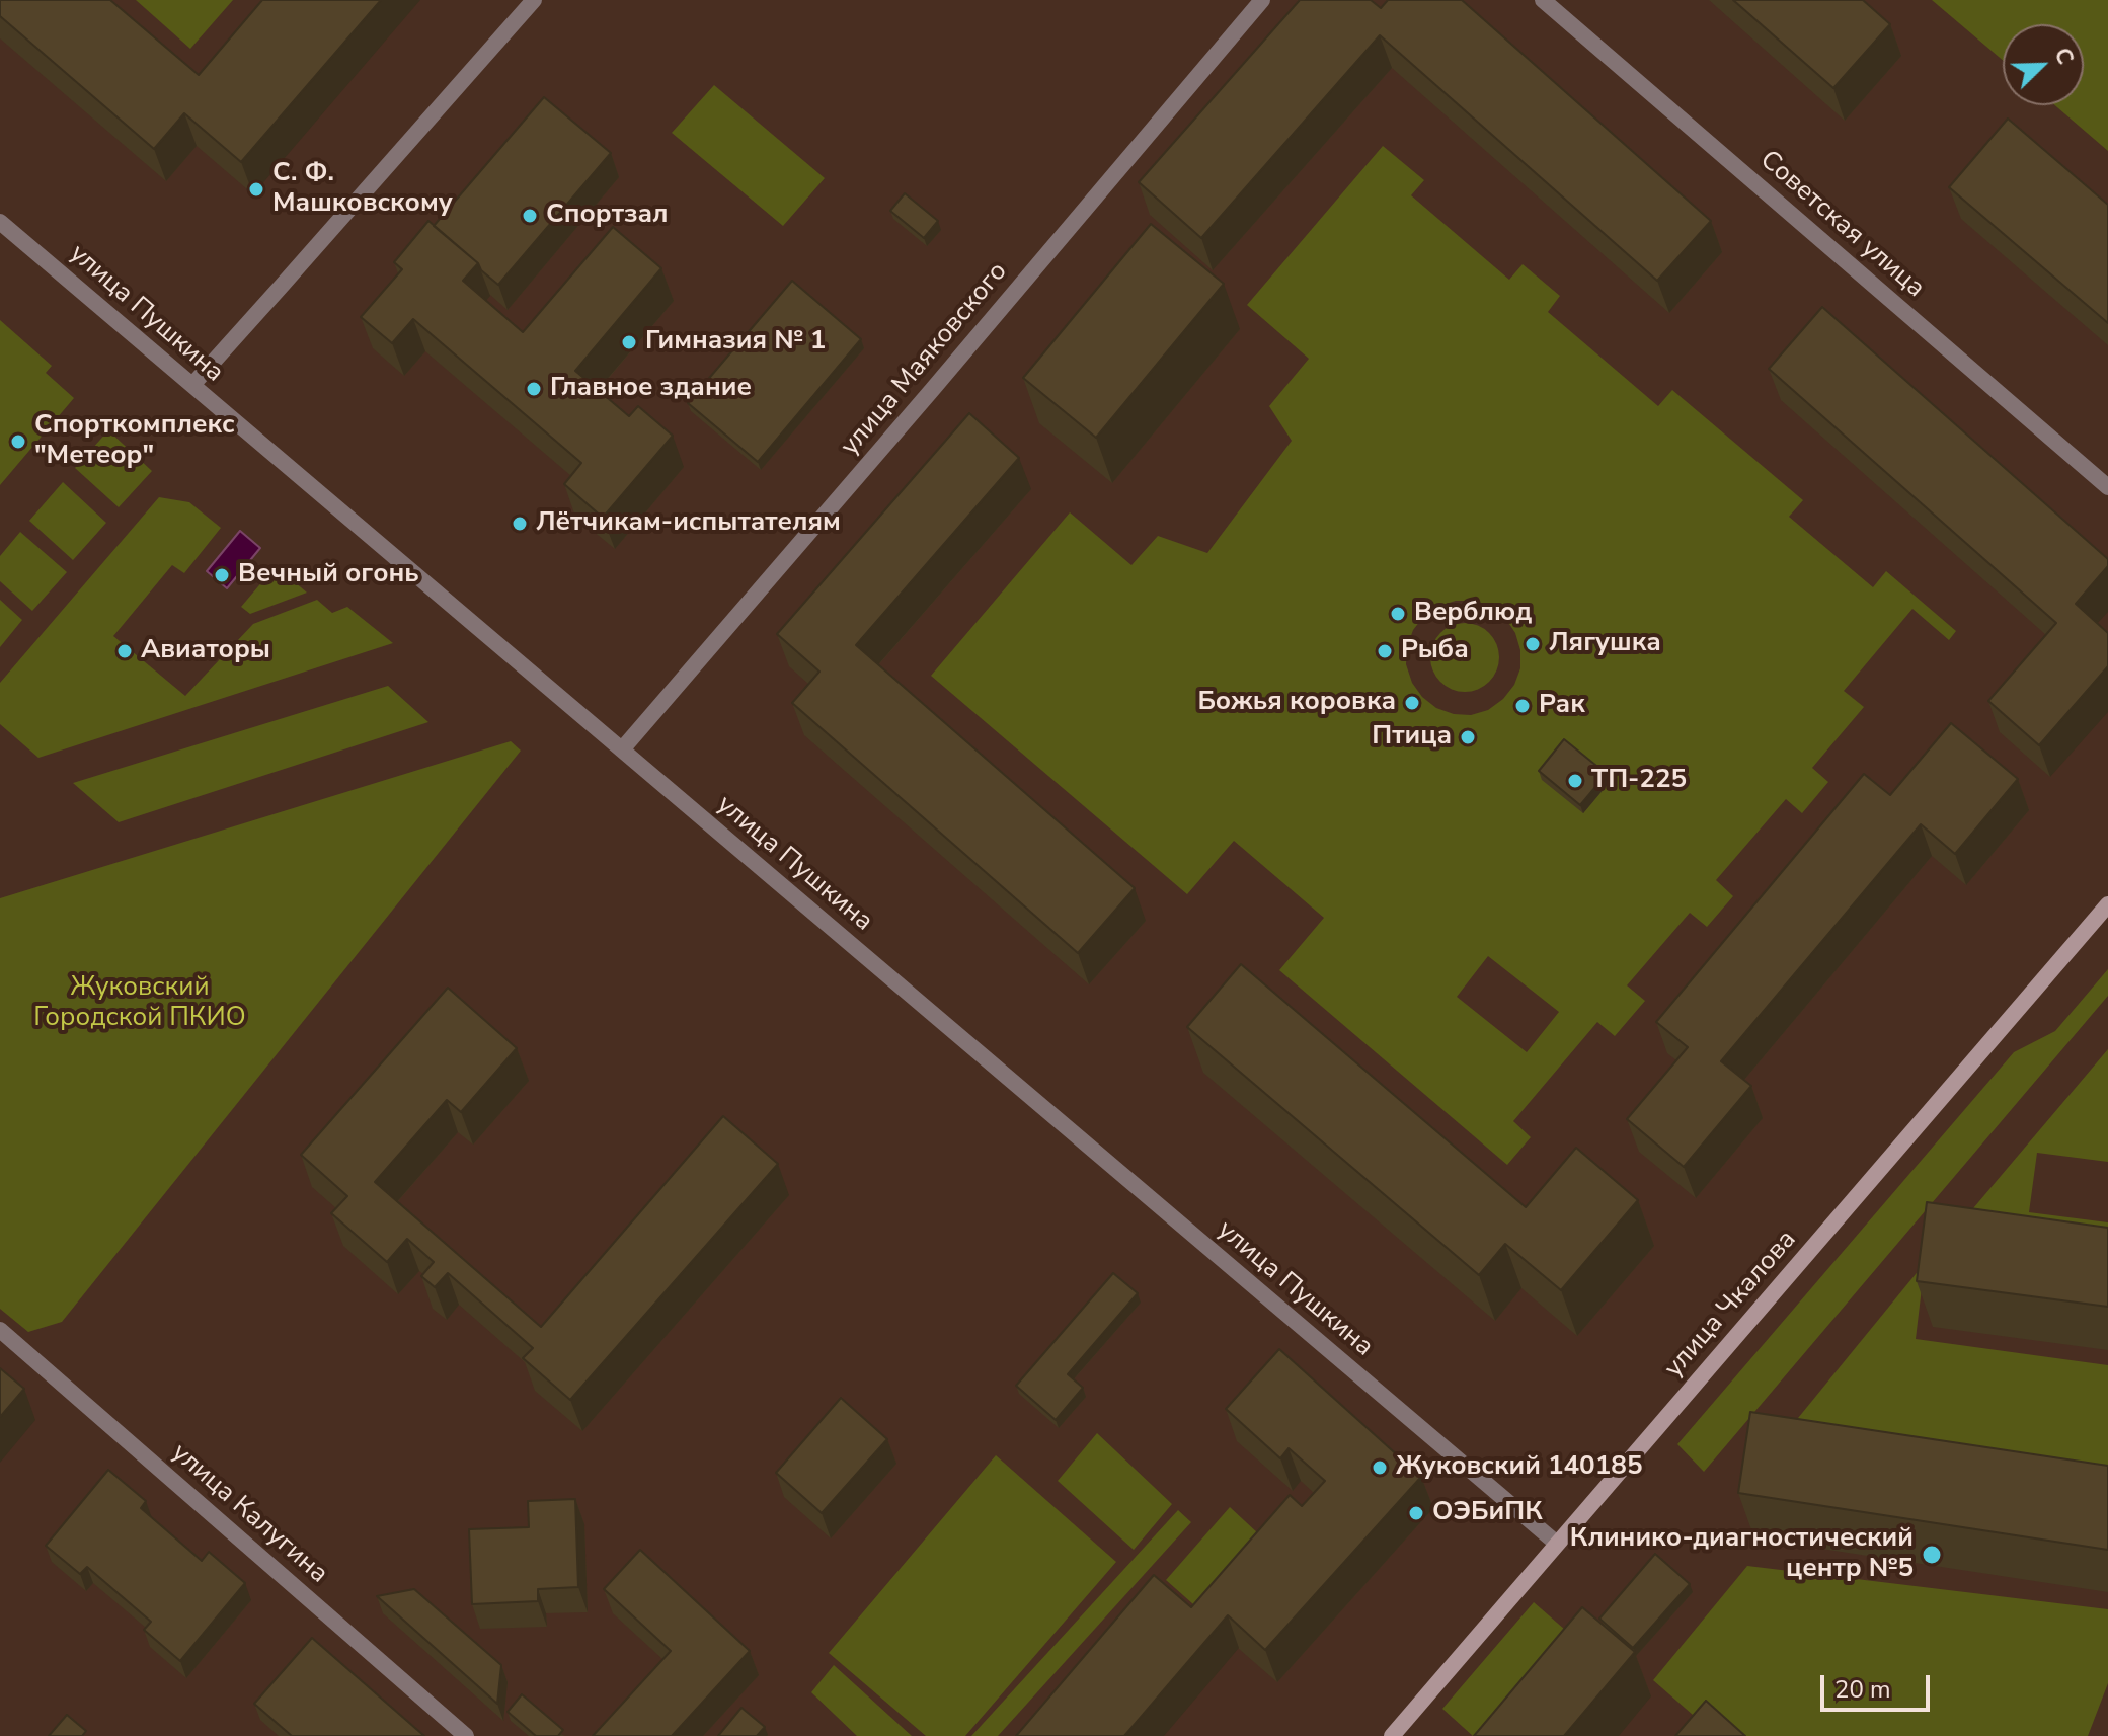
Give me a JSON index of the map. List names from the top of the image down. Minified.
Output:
{"streets":{"main road":["улица Чкалова"],"street":["Советская улица","улица Пушкина","улица Маяковского","улица Калугина"]},"crossings":[["улица Пушкина","улица Маяковского"],["улица Пушкина","улица Чкалова"]],"parks":["Жуковский Городской ПКИО"],"places":["С. Ф. Машковскому","Спортзал","Гимназия № 1","Главное здание","Спорткомплекс \"Метеор\"","Лётчикам-испытателям","Вечный огонь","Верблюд","Лягушка","Авиаторы","Рыба","Божья коровка","Рак","Птица","ТП-225","Жуковский 140185","ОЭБиПК","Клинико-диагностический центр №5"],"scale_bar":"20 m","north":"top right"}
